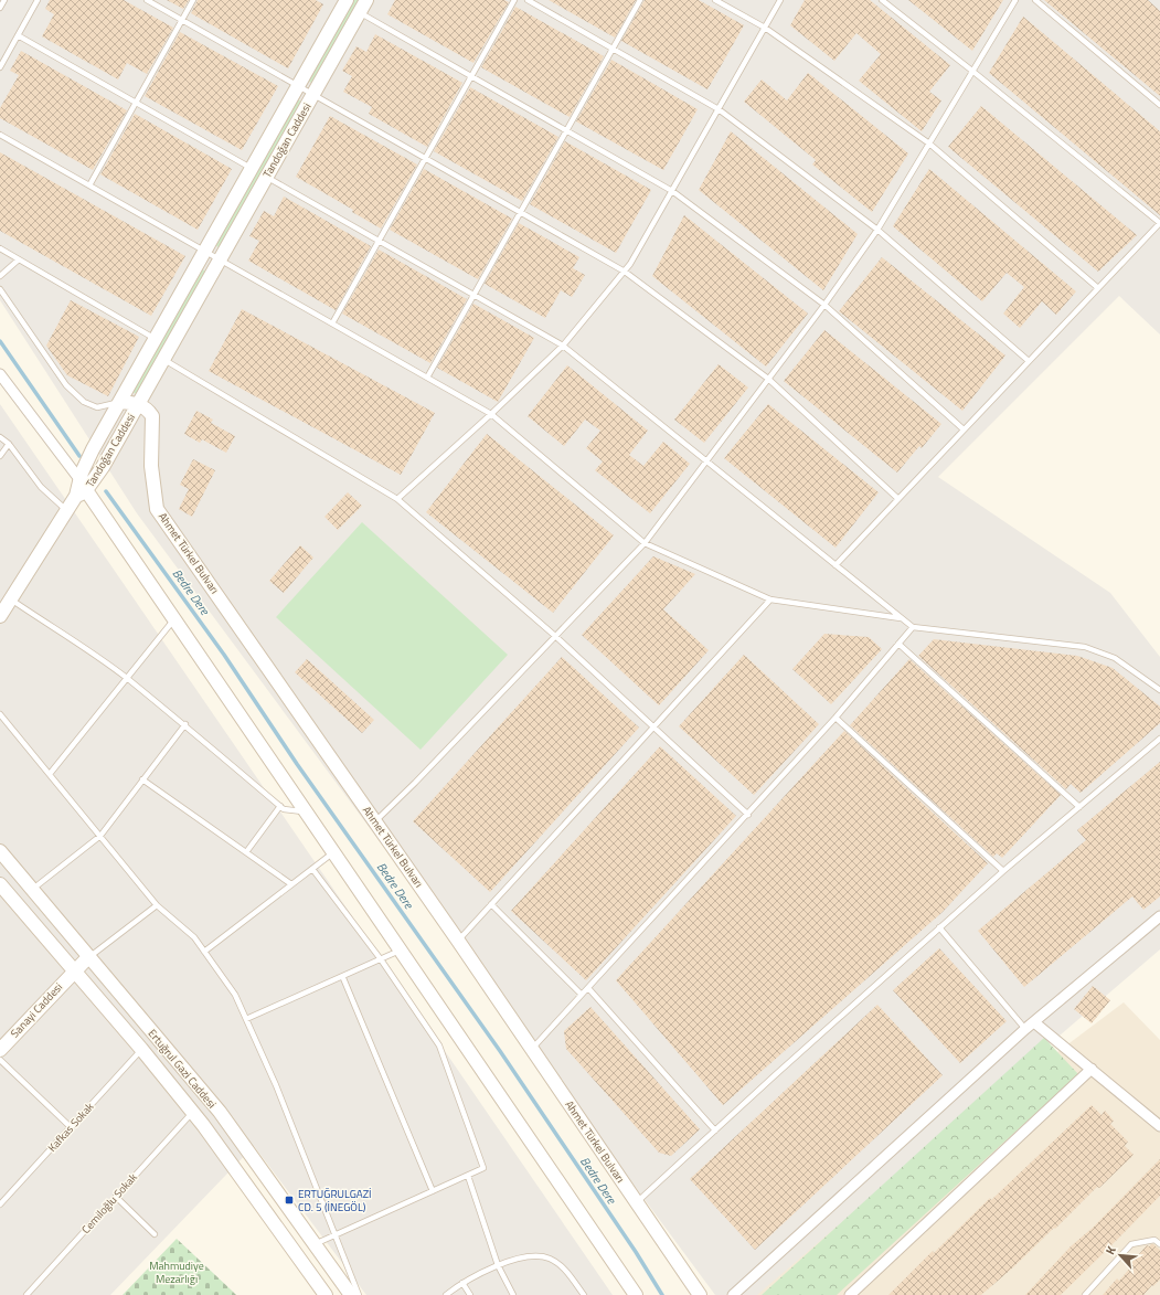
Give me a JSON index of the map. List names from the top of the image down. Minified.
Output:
{"streets":{"street":["Tandoğan Caddesi","Ahmet Türkel Bulvarı","Sanayi Caddesi","Ertuğrul Gazi Caddesi"],"lane":["Kafkas Sokak","Cemiloğlu Sokak"]},"crossings":[["Tandoğan Caddesi","Ahmet Türkel Bulvarı"],["Sanayi Caddesi","Ertuğrul Gazi Caddesi"],["Ertuğrul Gazi Caddesi","Kafkas Sokak"],["Ertuğrul Gazi Caddesi","Cemiloğlu Sokak"]],"water":["Bedre Dere"],"parks":["Mahmudiye Mezarlığı"],"places":{"transit":["ERTUĞRULGAZİ CD. 5 (İNEGÖL)"]},"north":"top left"}
